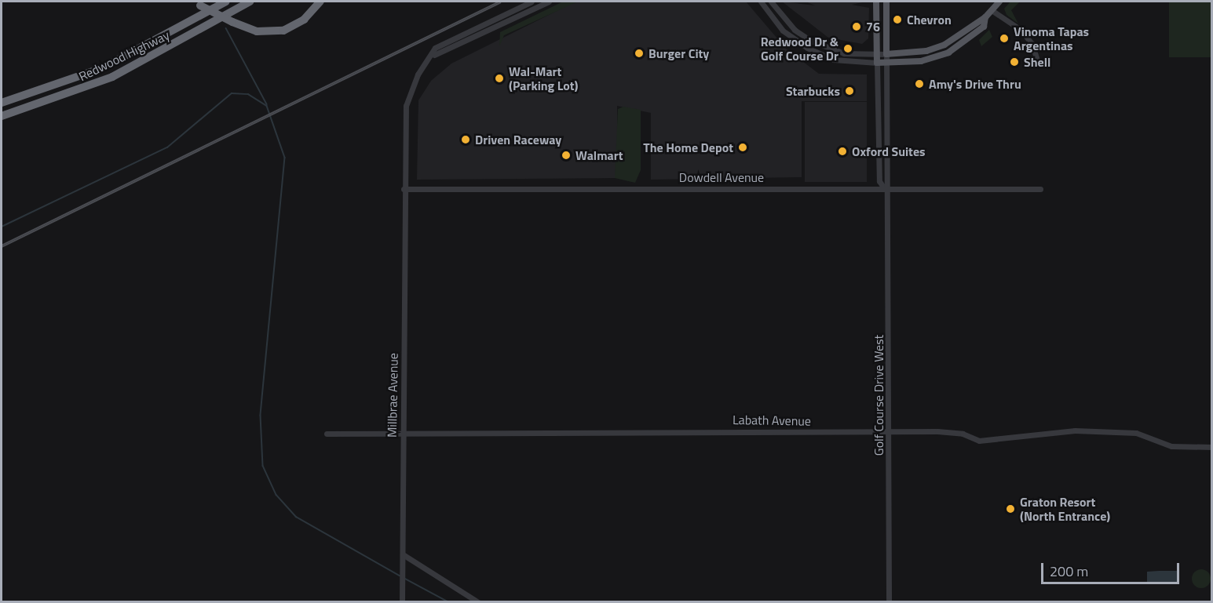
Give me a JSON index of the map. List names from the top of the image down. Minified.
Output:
{"streets":{"highway":["Redwood Highway"],"street":["Dowdell Avenue","Millbrae Avenue","Golf Course Drive West","Labath Avenue"]},"crossings":[["Dowdell Avenue","Millbrae Avenue"],["Dowdell Avenue","Golf Course Drive West"],["Millbrae Avenue","Labath Avenue"],["Golf Course Drive West","Labath Avenue"]],"places":["Chevron","76","Vinoma Tapas Argentinas","Redwood Dr & Golf Course Dr","Burger City","Shell","Wal-Mart (Parking Lot)","Amy's Drive Thru","Starbucks","Driven Raceway","The Home Depot","Oxford Suites","Walmart","Graton Resort (North Entrance)"],"scale_bar":"200 m"}
